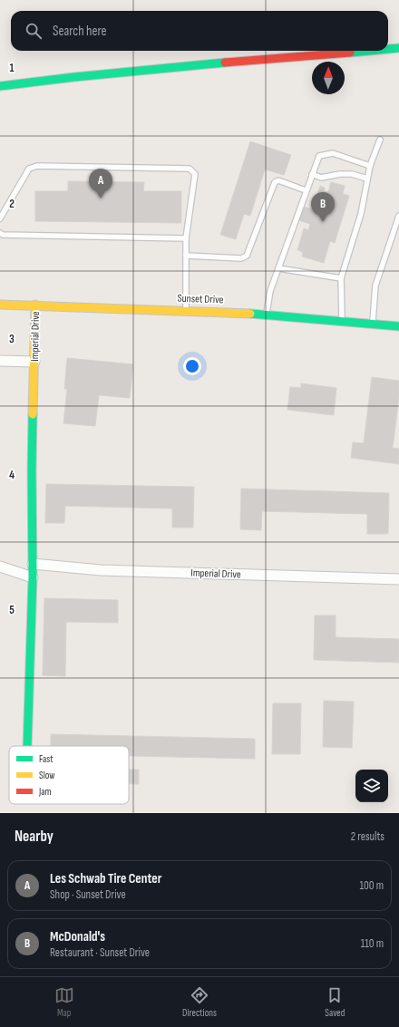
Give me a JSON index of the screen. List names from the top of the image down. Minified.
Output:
{"streets":{"main road":["Sunset Drive","Imperial Drive"]},"crossings":[["Sunset Drive","Imperial Drive"]],"legend":["Fast","Slow","Jam"],"north":"top","page":{"search":"Search here","pins":["A","B"],"heading":["Nearby","2 results"],"list":[{"mark":"A","name":"Les Schwab Tire Center","note":"Shop · Sunset Drive","value":"100 m"},{"mark":"B","name":"McDonald's","note":"Restaurant · Sunset Drive","value":"110 m"}],"nav":["Map","Directions","Saved"]},"grid":{"rows":["1","2","3","4","5"]}}
